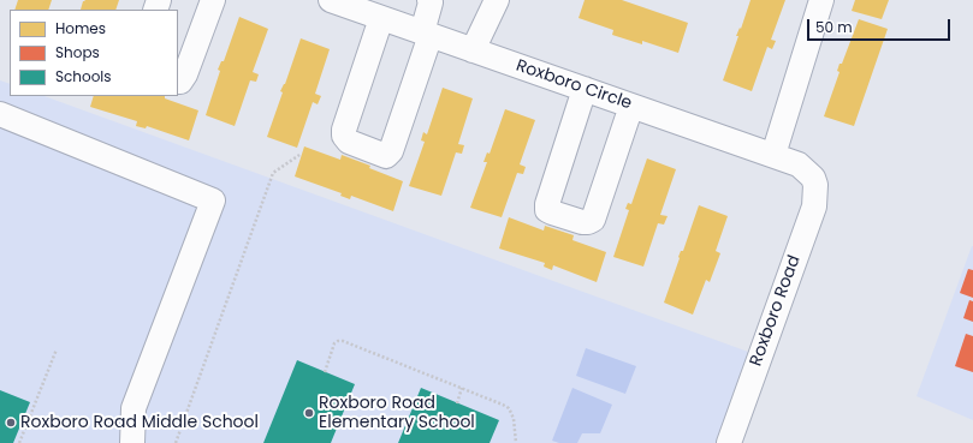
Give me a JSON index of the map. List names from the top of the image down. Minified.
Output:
{"streets":{"street":["Roxboro Circle","Roxboro Road"]},"crossings":[["Roxboro Circle","Roxboro Road"]],"places":["Roxboro Road Elementary School","Roxboro Road Middle School"],"legend":["Homes","Shops","Schools"],"scale_bar":"50 m"}
